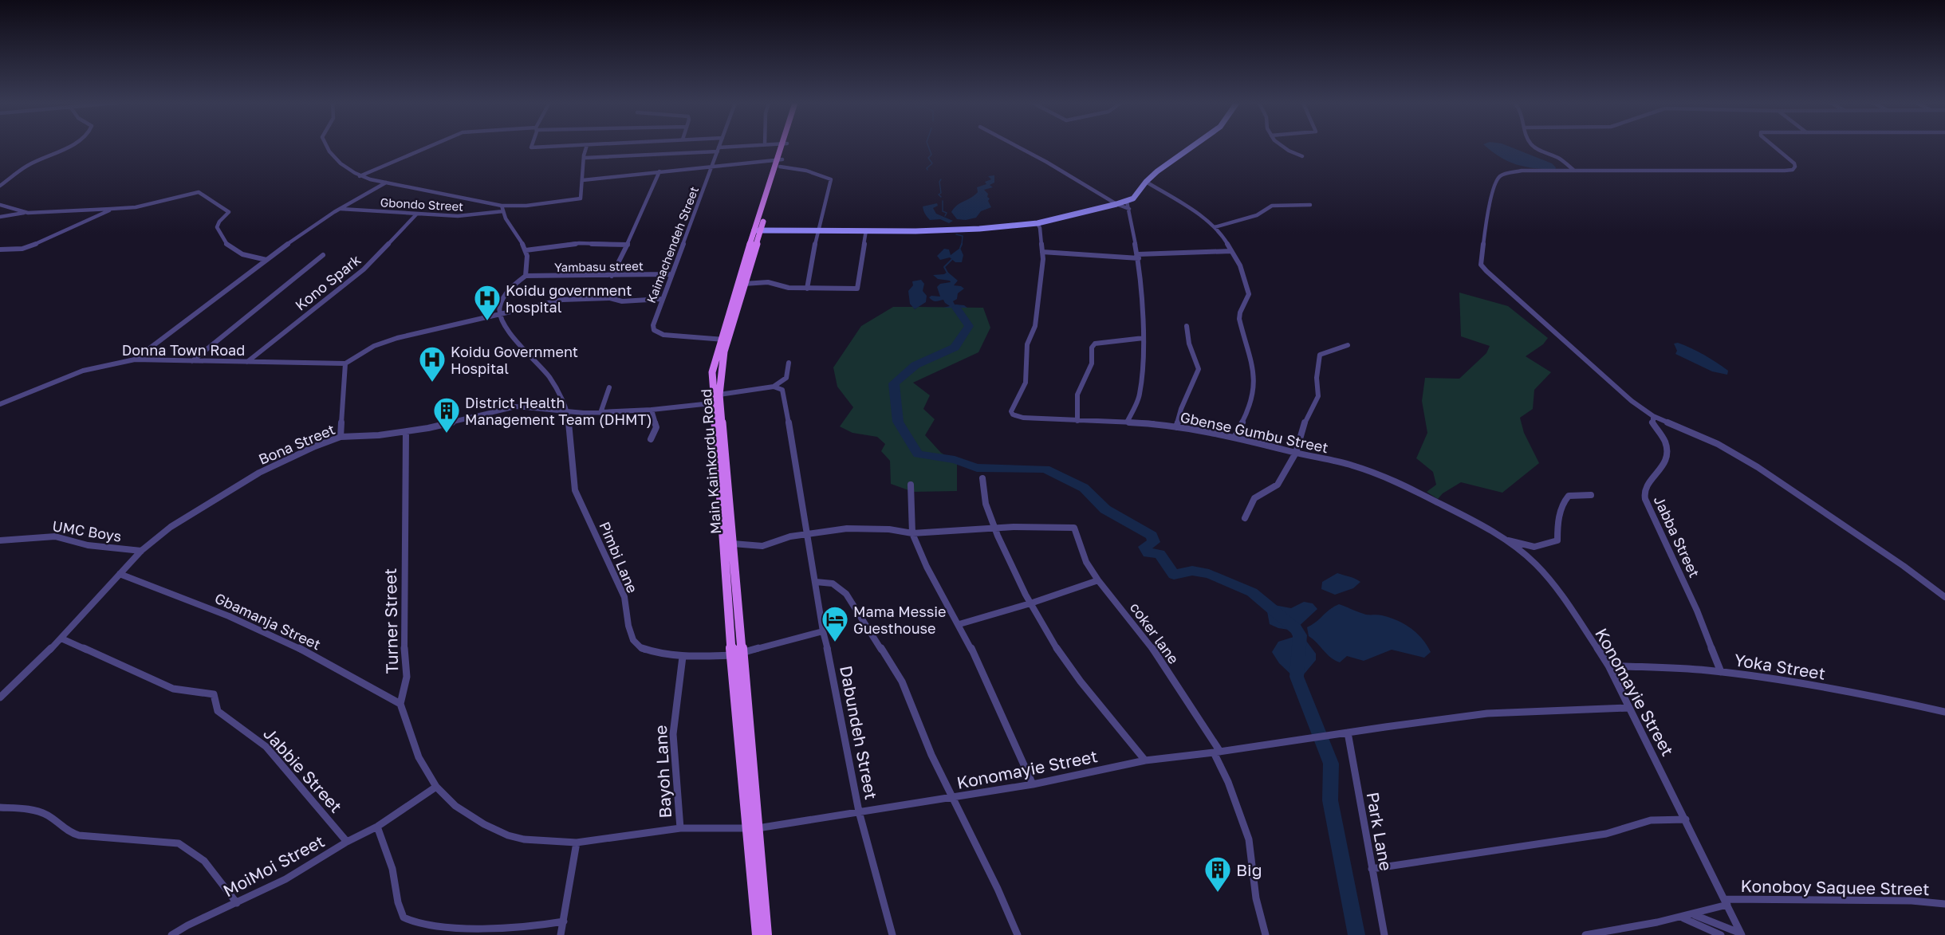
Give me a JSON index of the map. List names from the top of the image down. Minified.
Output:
{"streets":{"main road":["Main Kainkordu Road"],"street":["Gbondo Street","Kaimachendeh Street","Yambasu street","Kono Spark","Donna Town Road","Gbense Gumbu Street","Bona Street","UMC Boys","Jabba Street","Pimbi Lane","Gbamanja Street","Turner Street","coker lane","Yoka Street","Konomayie Street","Dabundeh Street","Jabbie Street","Bayoh Lane","Park Lane","MoiMoi Street","Konoboy Saquee Street"]},"crossings":[["Gbondo Street","Kono Spark"],["Kaimachendeh Street","Yambasu street"],["Kaimachendeh Street","Main Kainkordu Road"],["Kono Spark","Donna Town Road"],["Gbense Gumbu Street","Konomayie Street"],["Bona Street","Main Kainkordu Road"],["Bona Street","UMC Boys"],["Bona Street","Pimbi Lane"],["Bona Street","Gbamanja Street"],["Bona Street","Turner Street"],["Bona Street","Dabundeh Street"],["Bona Street","Jabbie Street"],["Main Kainkordu Road","Pimbi Lane"],["Main Kainkordu Road","Konomayie Street"],["Jabba Street","Yoka Street"],["Pimbi Lane","Dabundeh Street"],["Pimbi Lane","Bayoh Lane"],["Gbamanja Street","Turner Street"],["coker lane","Konomayie Street"],["Yoka Street","Konomayie Street"],["Konomayie Street","Dabundeh Street"],["Konomayie Street","Park Lane"],["Konomayie Street","Konoboy Saquee Street"],["Jabbie Street","MoiMoi Street"]],"places":{"hospital":["Koidu government hospital","Koidu Government Hospital"],"building":["District Health Management Team (DHMT)","Big"],"hotel":["Mama Messie Guesthouse"]}}
